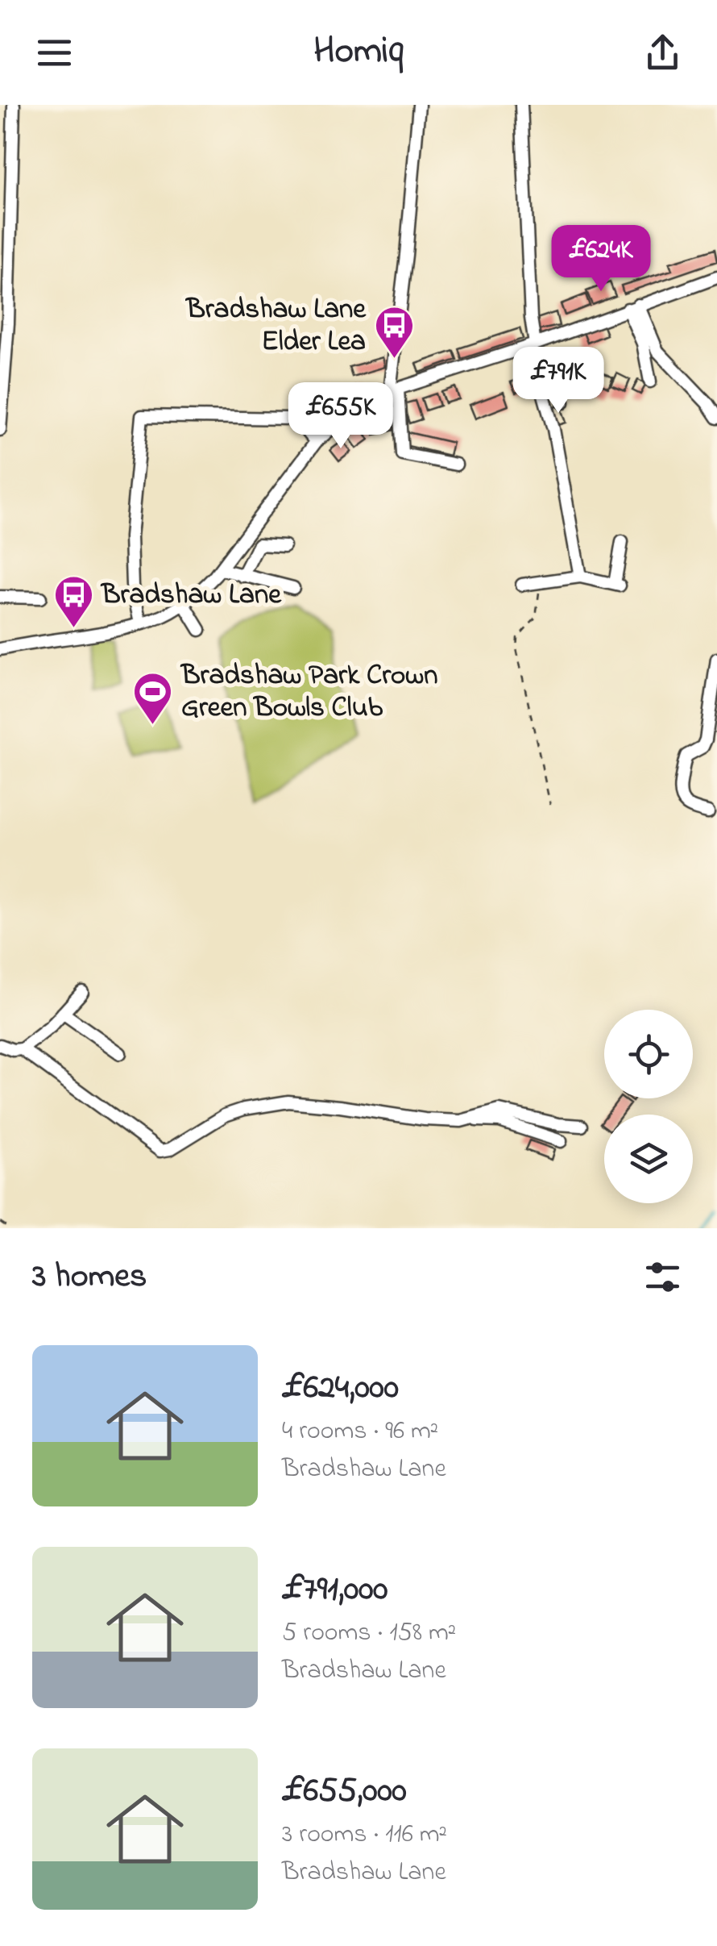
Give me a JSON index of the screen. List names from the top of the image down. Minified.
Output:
{"places":{"bus stop":["Bradshaw Lane Elder Lea","Bradshaw Lane"],"sports":["Bradshaw Park Crown Green Bowls Club"]},"page":{"header":"Homiq","price":["£624K","£791K","£655K"],"heading":"3 homes","list":[{"name":"£624,000","note":"4 rooms · 96 m² · Bradshaw Lane"},{"name":"£791,000","note":"5 rooms · 158 m² · Bradshaw Lane"},{"name":"£655,000","note":"3 rooms · 116 m² · Bradshaw Lane"}]}}
